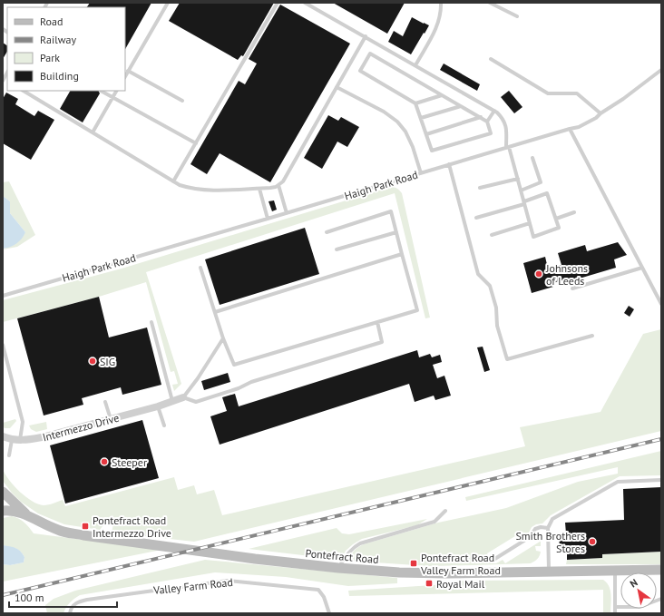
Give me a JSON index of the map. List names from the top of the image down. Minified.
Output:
{"streets":{"main road":["Pontefract Road"],"street":["Intermezzo Drive"],"lane":["Haigh Park Road","Valley Farm Road"]},"places":{"other":["Johnsons of Leeds","SIG","Steeper","Smith Brothers Stores"],"transit":["Pontefract Road Intermezzo Drive","Pontefract Road Valley Farm Road","Royal Mail"]},"legend":["Road","Railway","Park","Building"],"scale_bar":"100 m","north":"top left"}
